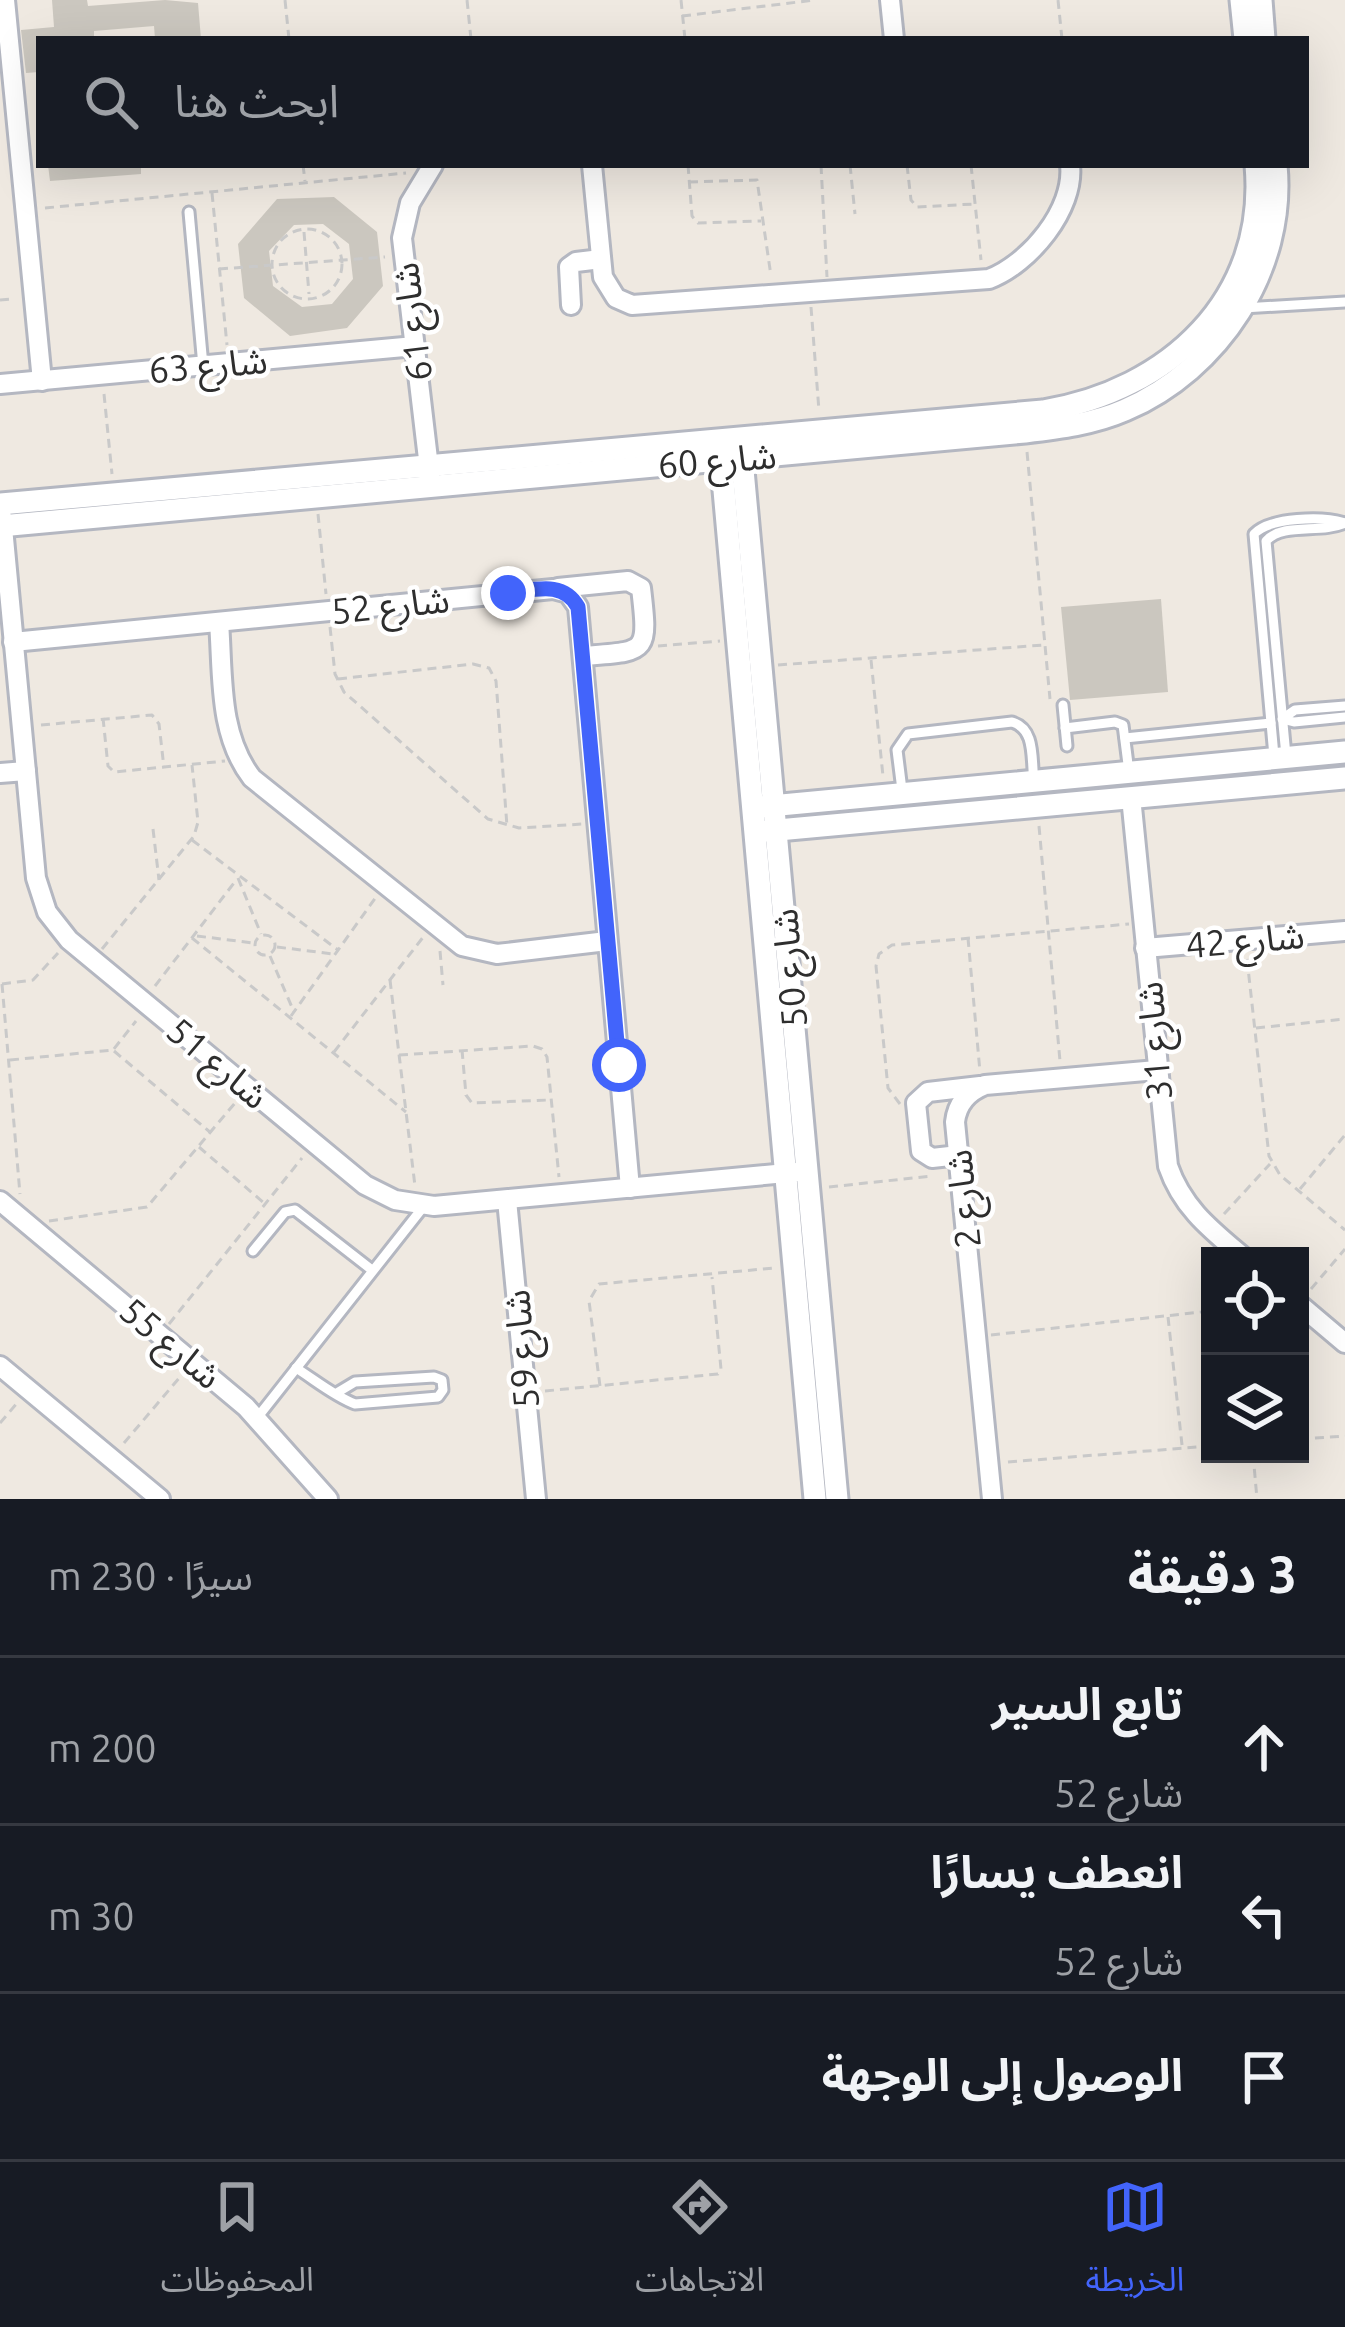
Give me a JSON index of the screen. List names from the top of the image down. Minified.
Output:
{"streets":{"street":["شارع 61","شارع 63","شارع 60","شارع 52","شارع 42","شارع 50","شارع 31","شارع 51","شارع 2","شارع 55","شارع 59"]},"crossings":[["شارع 61","شارع 63"],["شارع 61","شارع 60"],["شارع 60","شارع 50"],["شارع 60","شارع 51"],["شارع 52","شارع 51"],["شارع 42","شارع 31"],["شارع 50","شارع 51"],["شارع 51","شارع 59"]],"page":{"search":"ابحث هنا","heading":["3 دقيقة","سيرًا · 230 m"],"list":[["تابع السير","شارع 52","200 m"],["انعطف يسارًا","شارع 52","30 m"],"الوصول إلى الوجهة"],"nav":["الخريطة","الاتجاهات","المحفوظات"]}}
